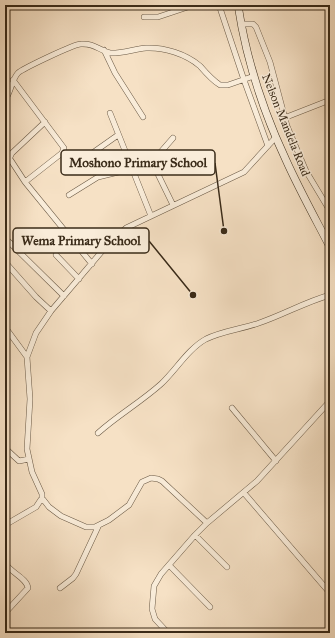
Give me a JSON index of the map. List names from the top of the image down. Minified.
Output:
{"streets":{"main road":["Nelson Mandela Road"]},"places":["Moshono Primary School","Wema Primary School"]}
